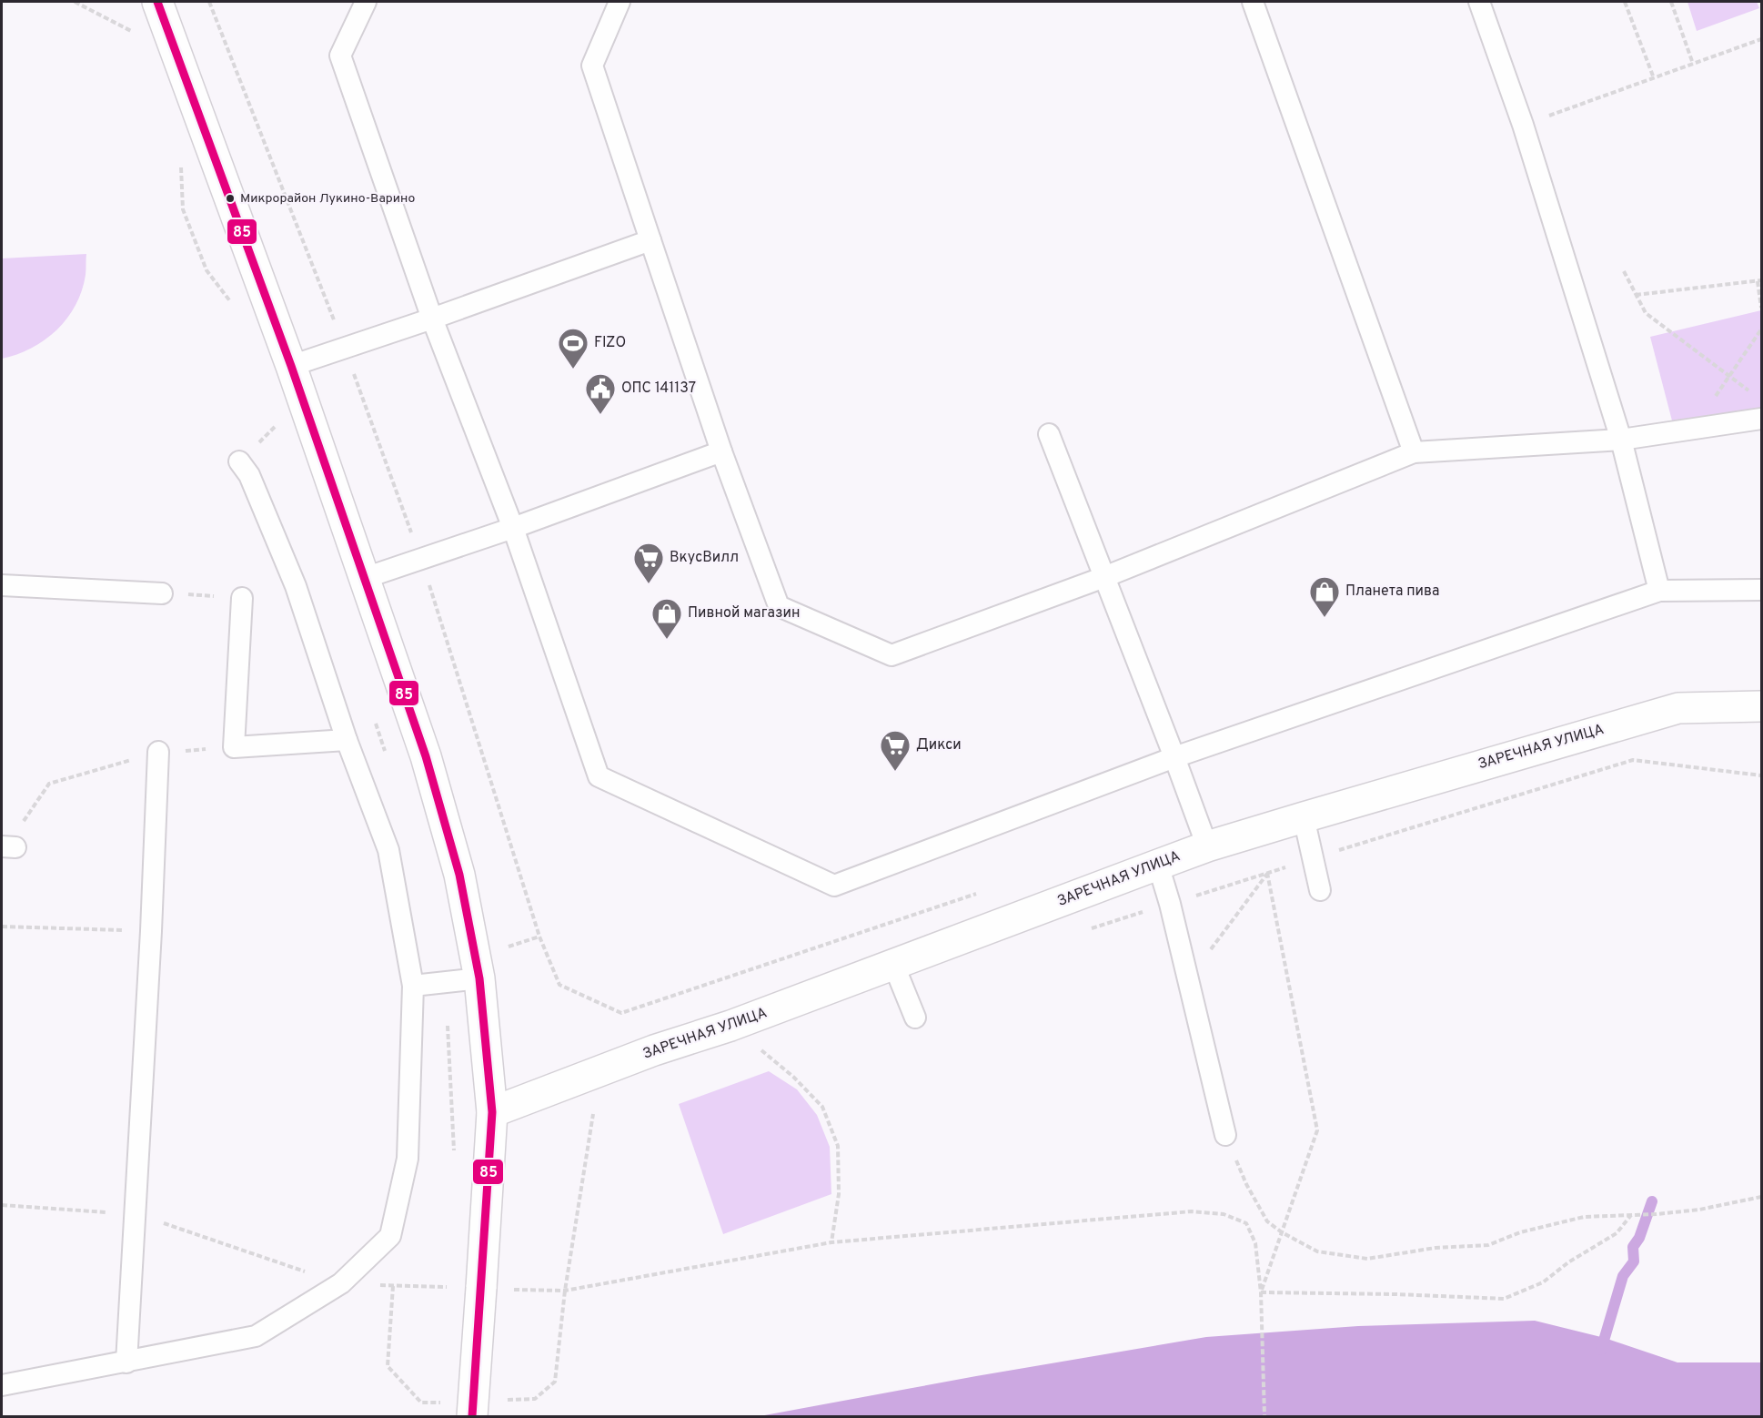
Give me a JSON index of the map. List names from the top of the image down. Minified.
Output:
{"streets":{"street":["ЗАРЕЧНАЯ УЛИЦА"]},"places":{"other":["Микрорайон Лукино-Варино"],"sports":["FIZO"],"public building":["ОПС 141137"],"supermarket":["ВкусВилл","Дикси"],"shop":["Планета пива","Пивной магазин"]},"lines":["transit line 85"]}
